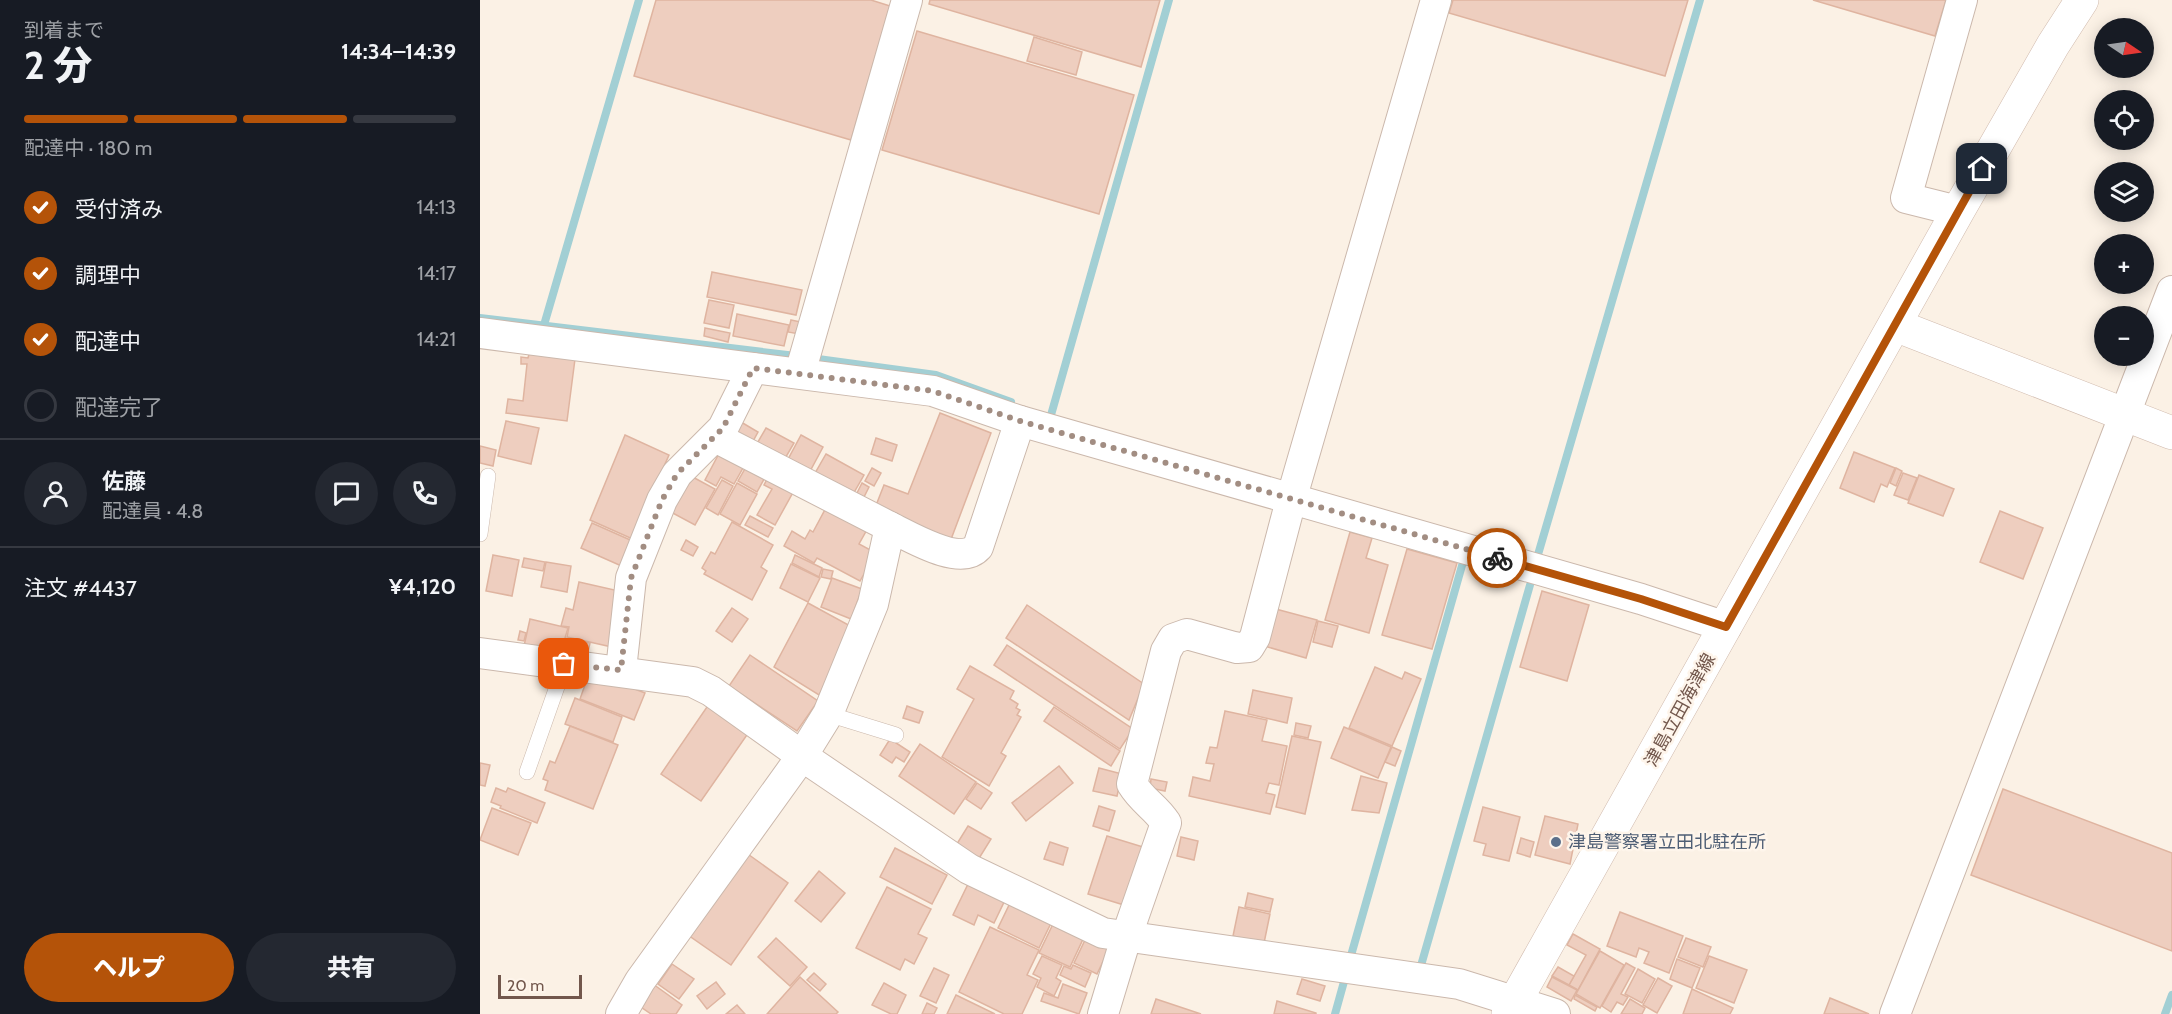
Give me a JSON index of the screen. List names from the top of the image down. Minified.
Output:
{"streets":{"main road":["津島立田海津線"]},"places":["津島警察署立田北駐在所"],"scale_bar":"20 m","north":"right","page":{"heading":["2 分","到着まで","14:34–14:39"],"panel":["佐藤","配達員 · 4.8","注文 #4437","¥4,120"],"map_buttons":["+","−"],"bar":"配達中 · 180 m","list":[["受付済み","14:13"],["調理中","14:17"],["配達中","14:21"],"配達完了"],"buttons":["ヘルプ","共有"],"scale":"20 m"}}
